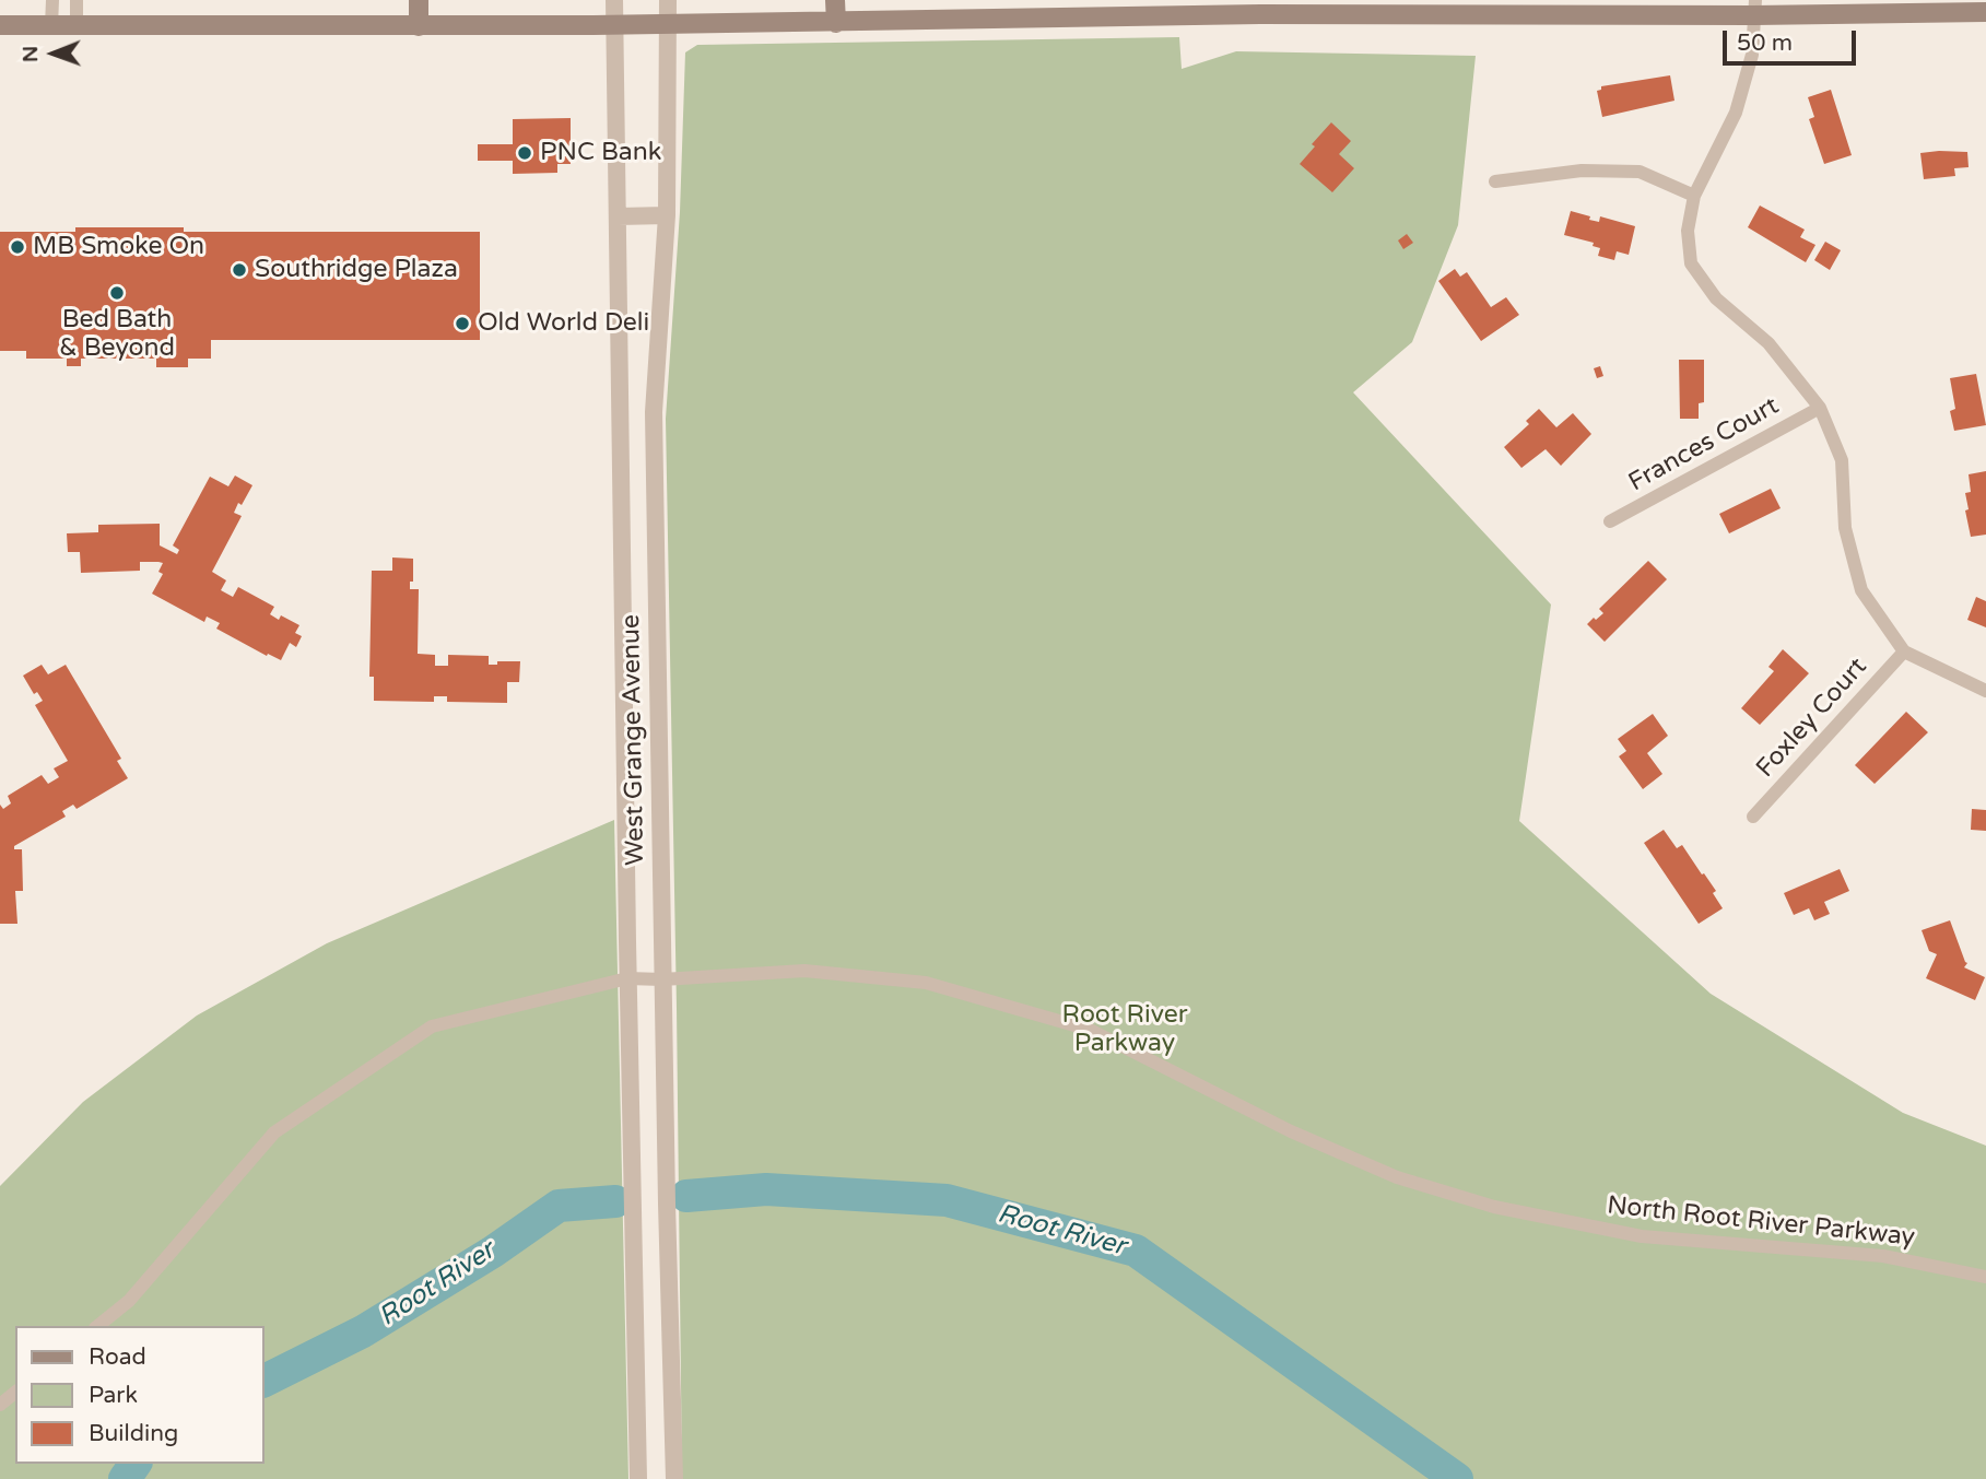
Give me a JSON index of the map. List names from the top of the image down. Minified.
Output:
{"streets":{"street":["Frances Court","Foxley Court","West Grange Avenue","North Root River Parkway"]},"crossings":[["West Grange Avenue","North Root River Parkway"]],"water":["Root River"],"parks":["Root River Parkway"],"places":["PNC Bank","MB Smoke On","Southridge Plaza","Bed Bath & Beyond","Old World Deli"],"legend":["Road","Park","Building"],"scale_bar":"50 m","north":"left"}
